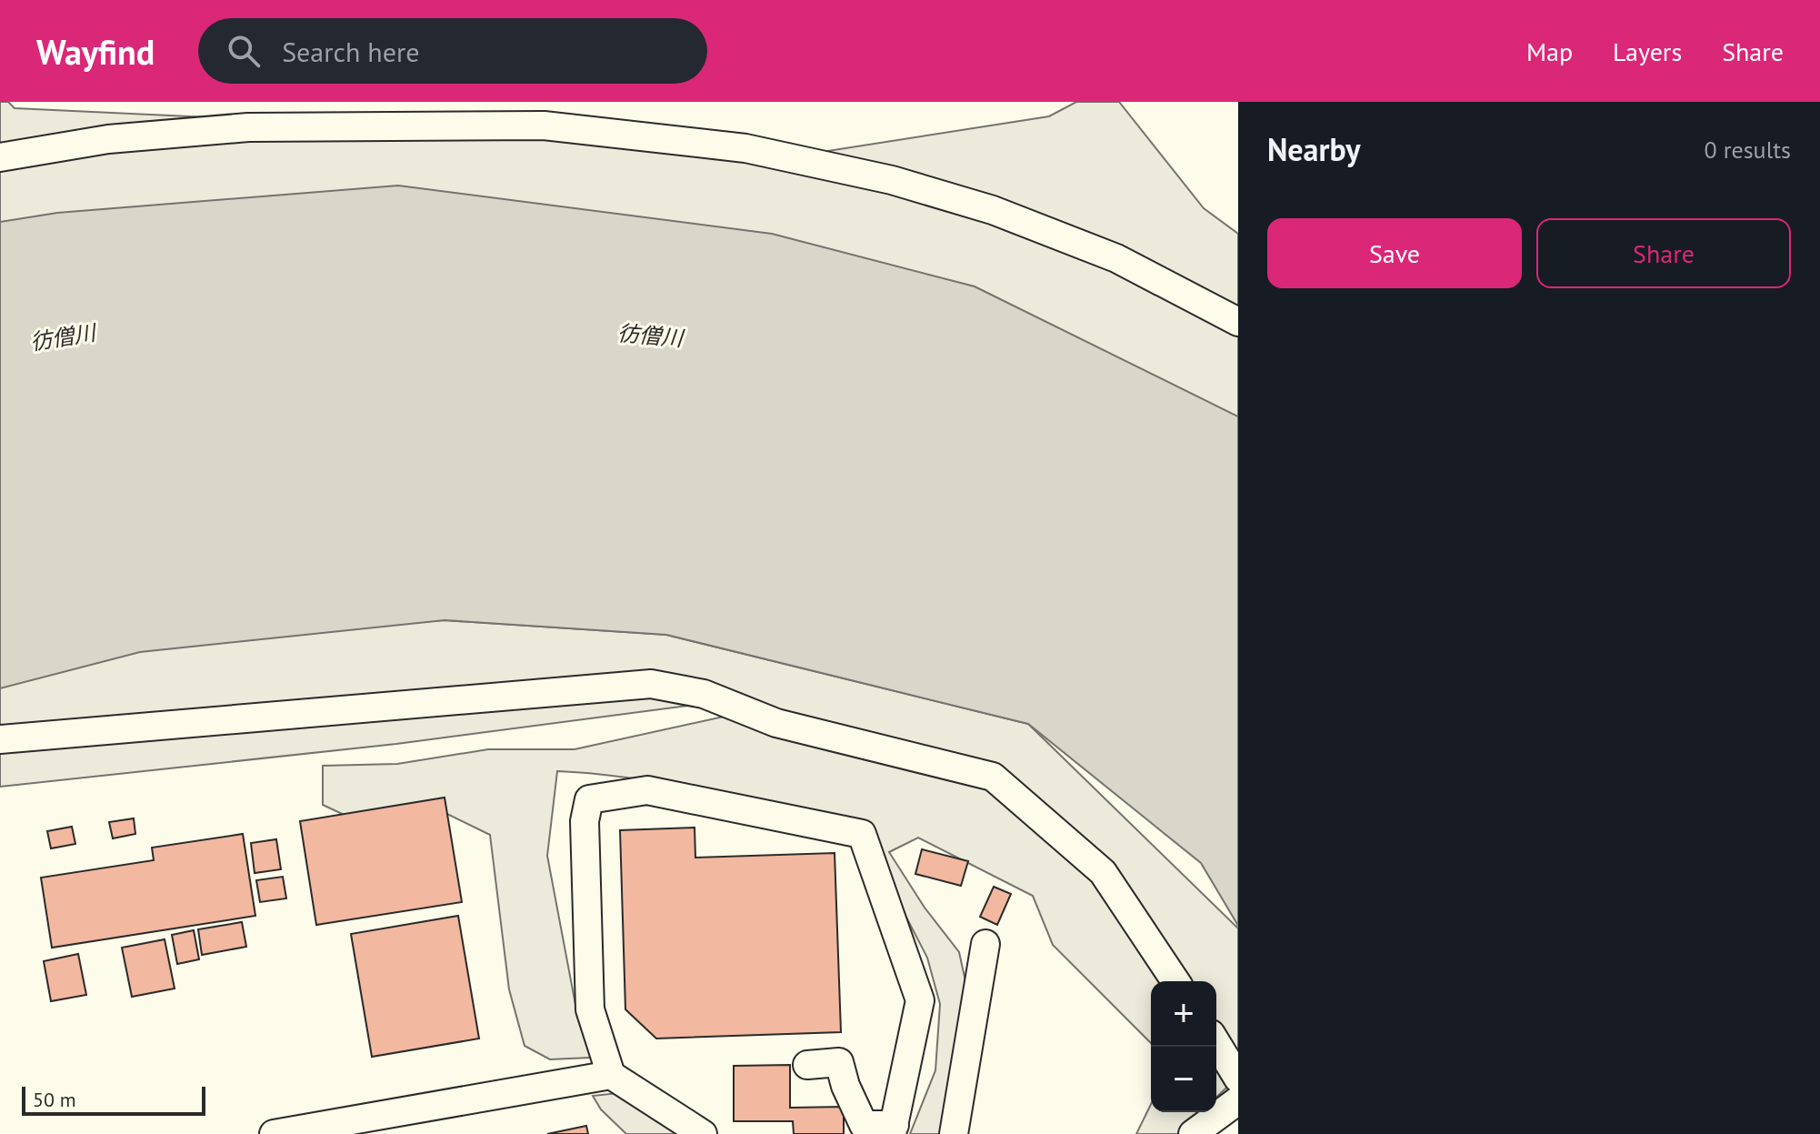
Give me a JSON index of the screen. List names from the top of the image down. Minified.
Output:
{"water":["彷僧川"],"scale_bar":"50 m","page":{"header":"Wayfind","search":"Search here","nav":["Map","Layers","Share"],"heading":["Nearby","0 results"],"buttons":["Save","Share"],"map_buttons":["+","−"],"scale":"50 m"}}
